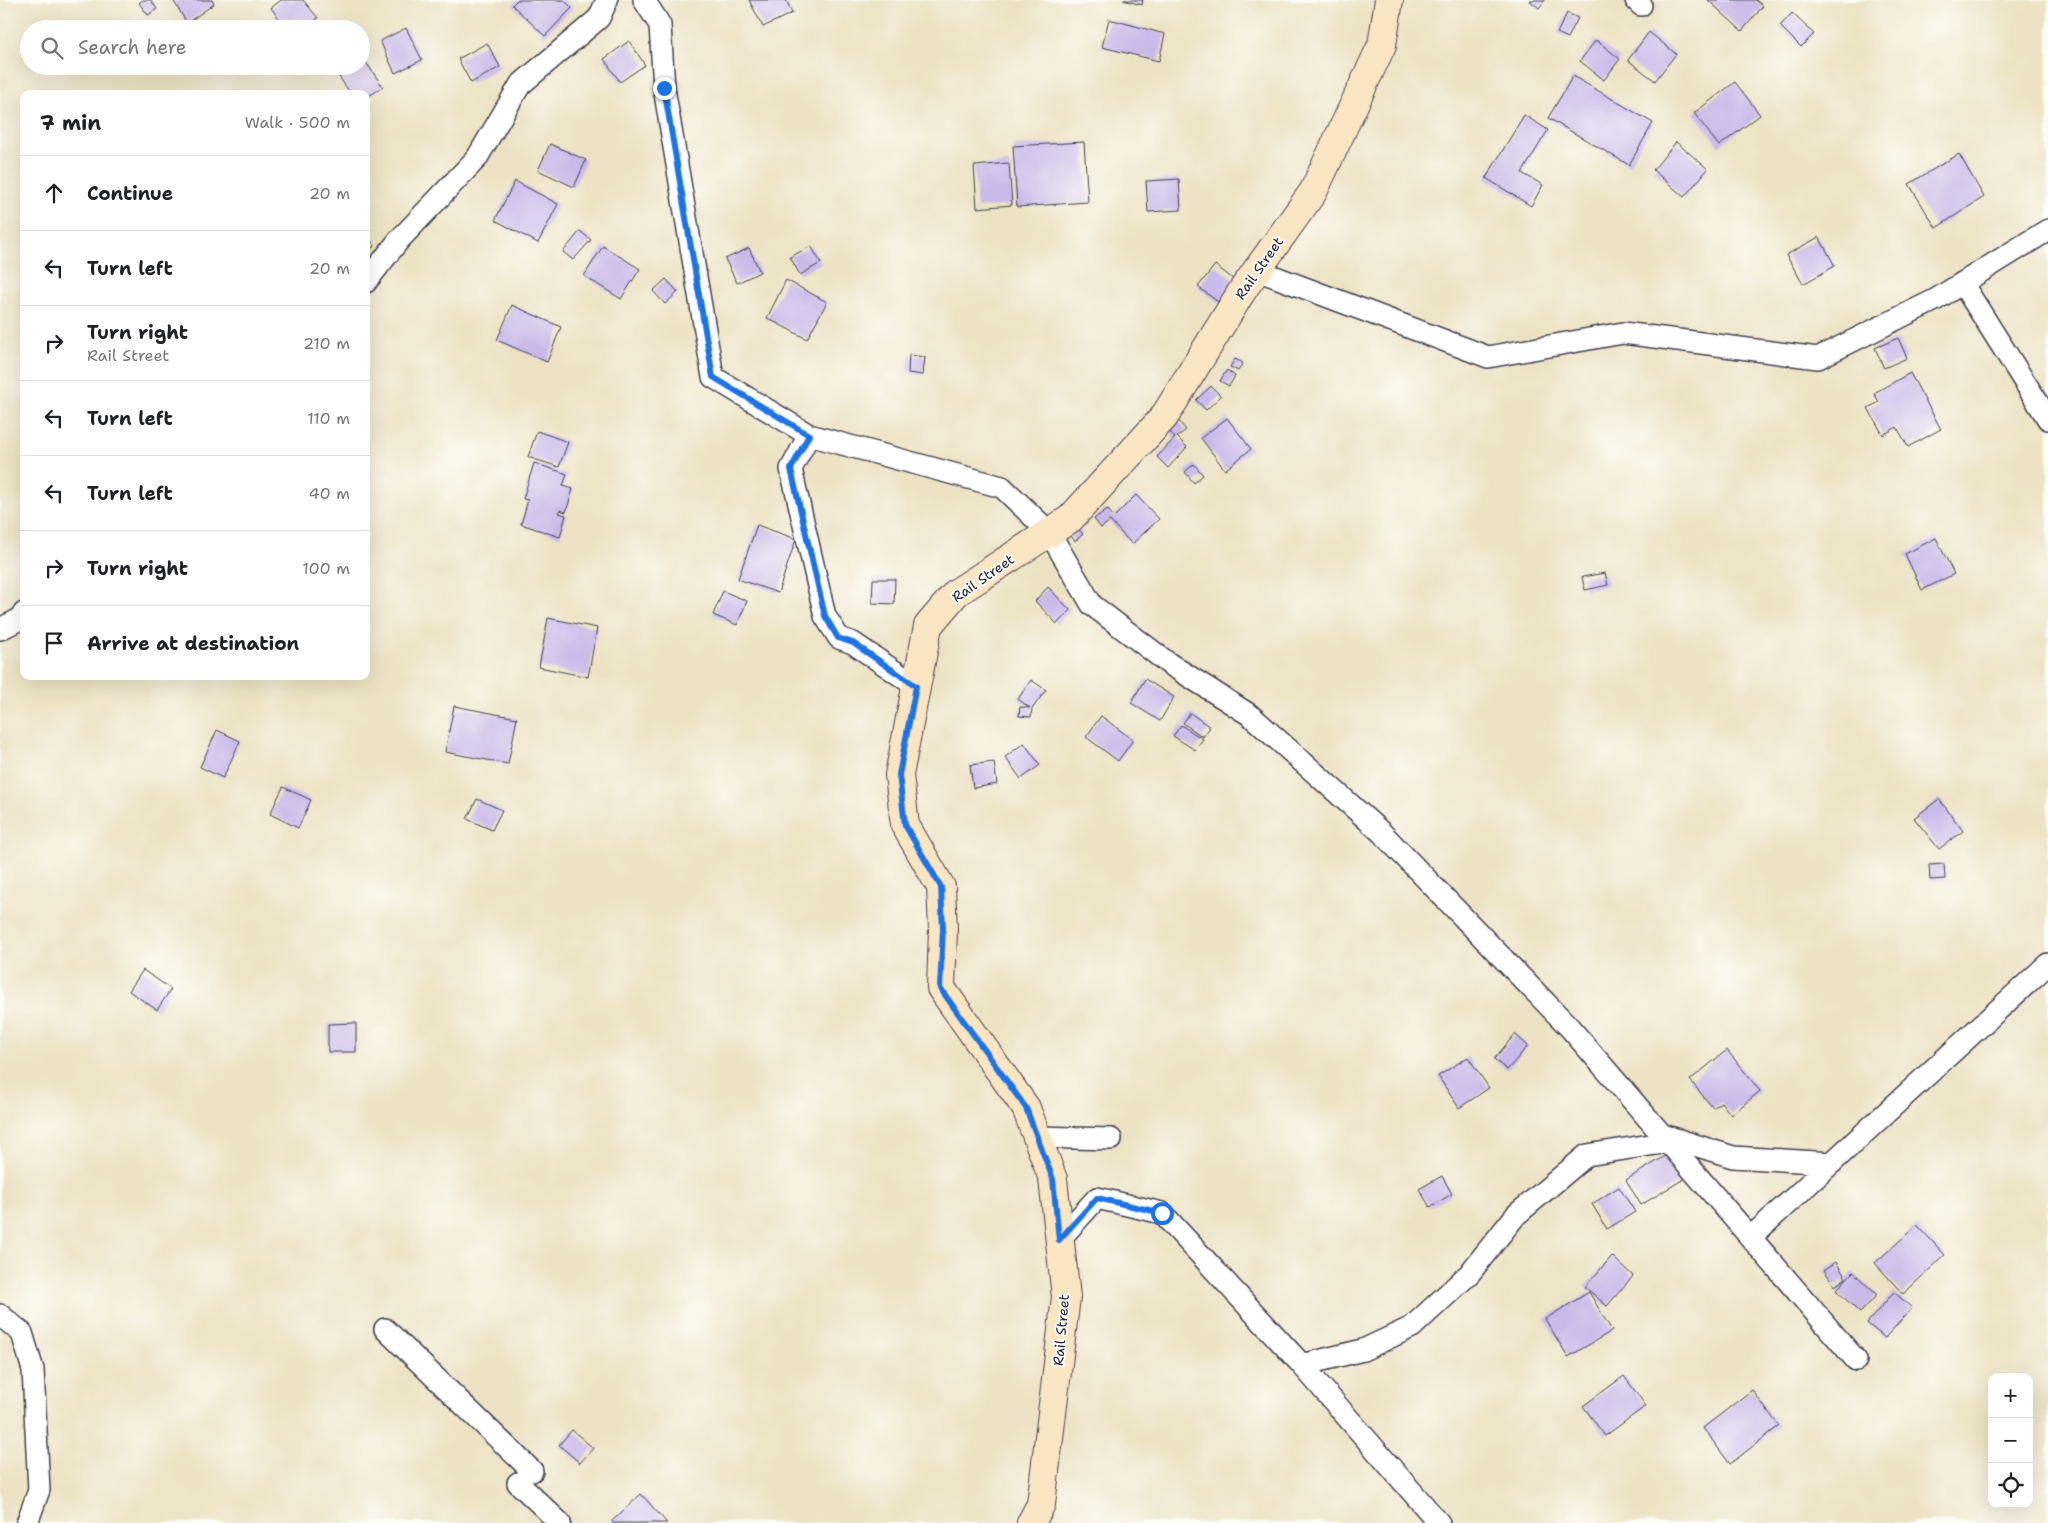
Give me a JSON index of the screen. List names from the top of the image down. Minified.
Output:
{"streets":{"street":["Rail Street"]},"page":{"search":"Search here","heading":["7 min","Walk · 500 m"],"list":[["Continue","20 m"],["Turn left","20 m"],["Turn right","Rail Street","210 m"],["Turn left","110 m"],["Turn left","40 m"],["Turn right","100 m"],"Arrive at destination"],"map_buttons":["+","−"]}}
